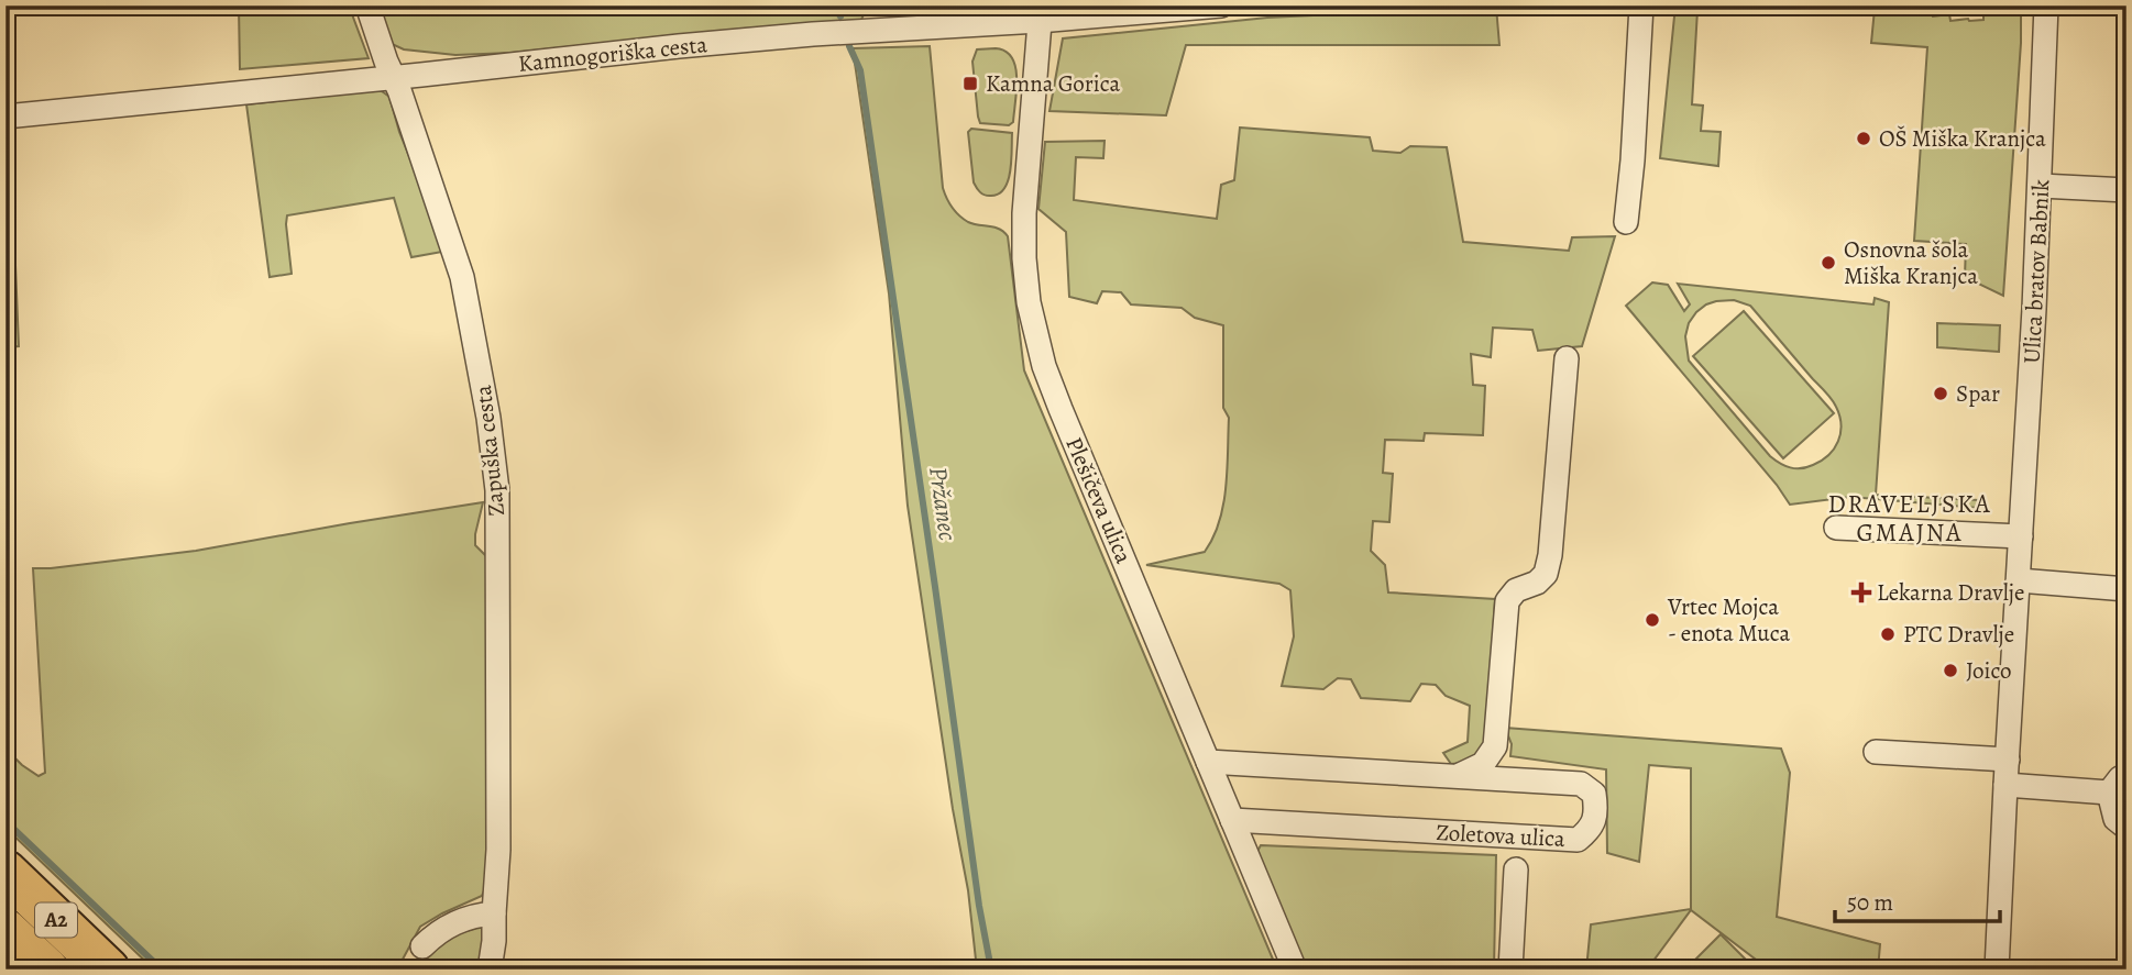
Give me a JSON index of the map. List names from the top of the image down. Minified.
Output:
{"streets":{"highway":["A2"],"street":["Kamnogoriška cesta","Ulica bratov Babnik","Zapuška cesta","Plešičeva ulica","Zoletova ulica"]},"crossings":[["Kamnogoriška cesta","Zapuška cesta"],["Kamnogoriška cesta","Plešičeva ulica"],["Plešičeva ulica","Zoletova ulica"]],"districts":["DRAVELJSKA GMAJNA"],"water":["Pržanec"],"places":{"transit":["Kamna Gorica"],"other":["OŠ Miška Kranjca","Osnovna šola Miška Kranjca","Spar","Vrtec Mojca - enota Muca","PTC Dravlje","Joico"],"health":["Lekarna Dravlje"]},"scale_bar":"50 m"}
